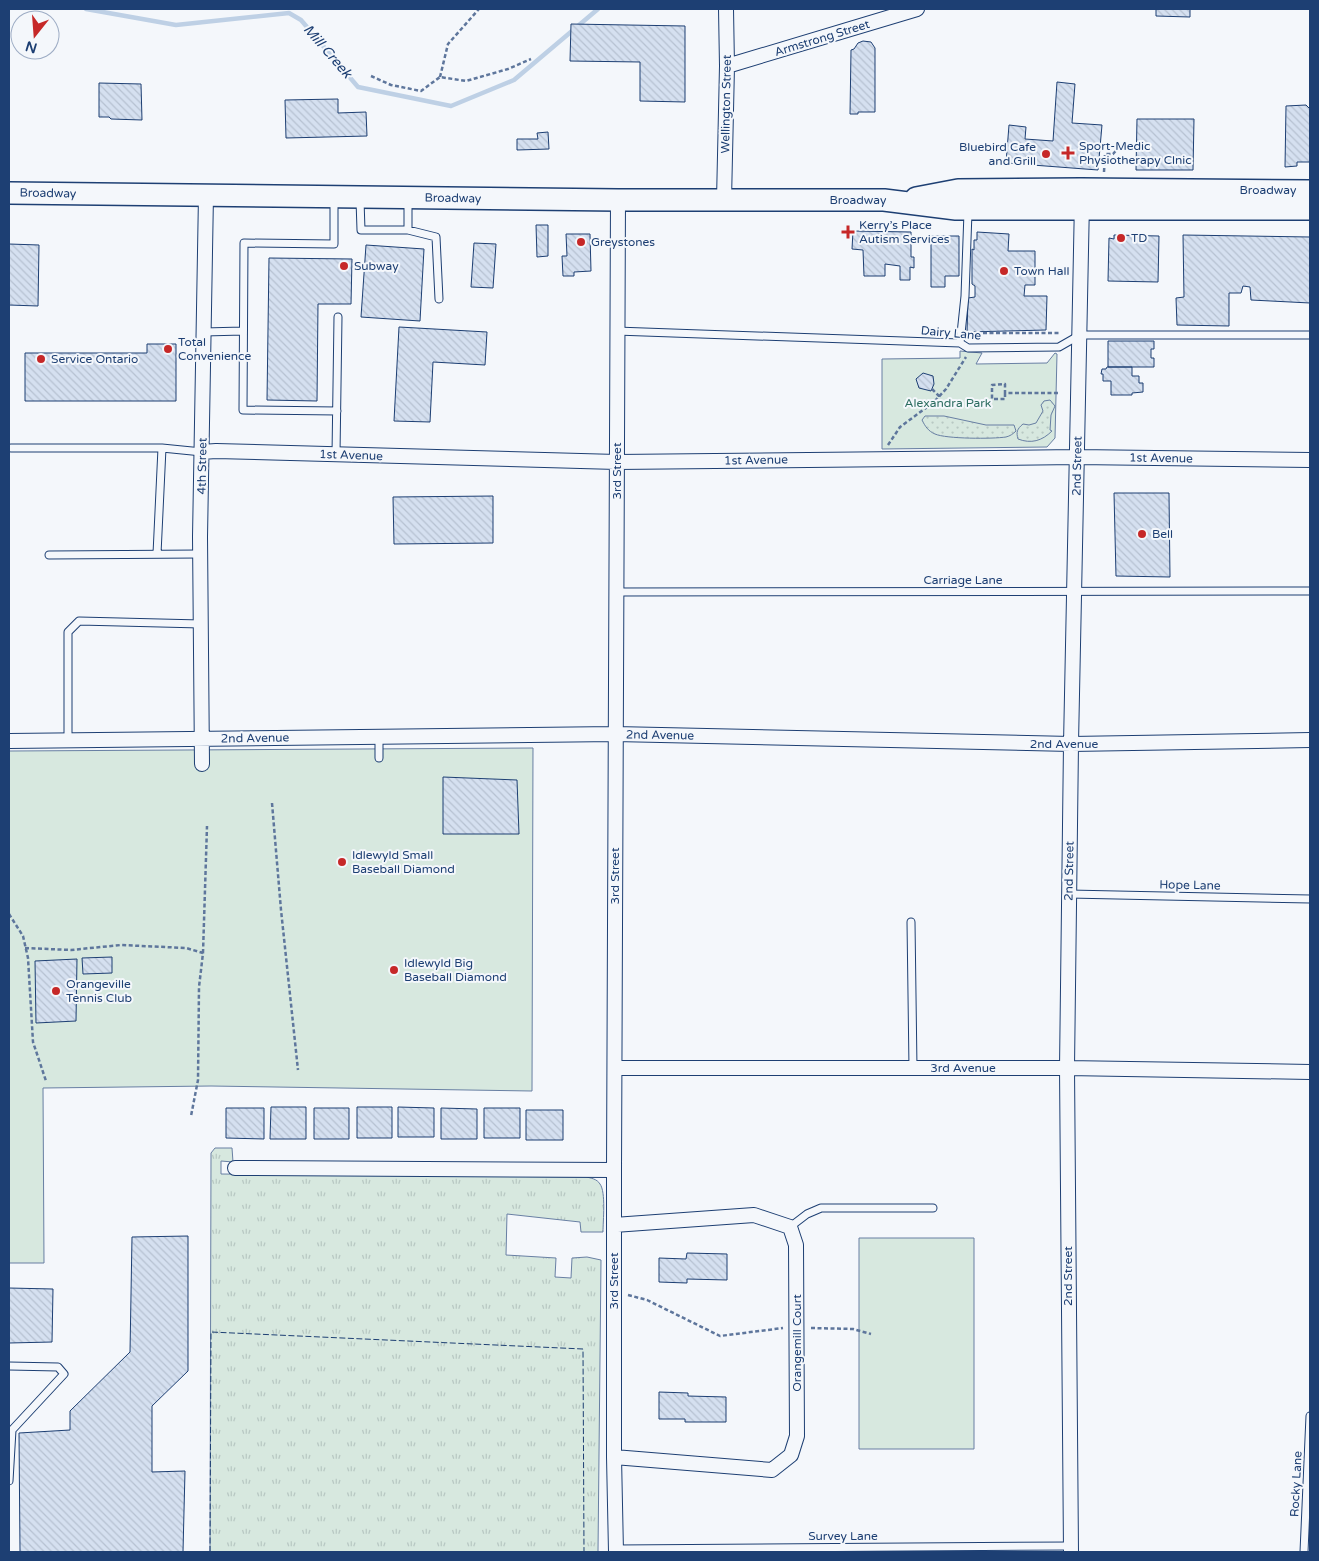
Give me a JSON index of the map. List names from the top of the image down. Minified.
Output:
{"streets":{"main road":["Broadway"],"street":["Armstrong Street","Wellington Street","1st Avenue","4th Street","2nd Street","3rd Street","2nd Avenue","3rd Avenue","Orangemill Court"],"lane":["Dairy Lane","Carriage Lane","Hope Lane","Rocky Lane","Survey Lane"]},"crossings":[["Armstrong Street","Wellington Street"],["Wellington Street","Broadway"],["Broadway","4th Street"],["Broadway","2nd Street"],["Broadway","3rd Street"],["Dairy Lane","2nd Street"],["Dairy Lane","3rd Street"],["1st Avenue","4th Street"],["1st Avenue","2nd Street"],["1st Avenue","3rd Street"],["4th Street","2nd Avenue"],["2nd Street","Carriage Lane"],["2nd Street","2nd Avenue"],["2nd Street","Hope Lane"],["2nd Street","3rd Avenue"],["2nd Street","Survey Lane"],["3rd Street","Carriage Lane"],["3rd Street","2nd Avenue"],["3rd Street","3rd Avenue"],["3rd Street","Orangemill Court"],["3rd Street","Survey Lane"]],"water":["Mill Creek"],"parks":["Alexandra Park"],"places":{"health":["Sport-Medic Physiotherapy Clnic","Kerry’s Place Autism Services"],"other":["Bluebird Cafe and Grill","TD","Greystones","Subway","Town Hall","Total Convenience","Service Ontario","Bell","Idlewyld Small Baseball Diamond","Idlewyld Big Baseball Diamond","Orangeville Tennis Club"]},"north":"bottom"}
